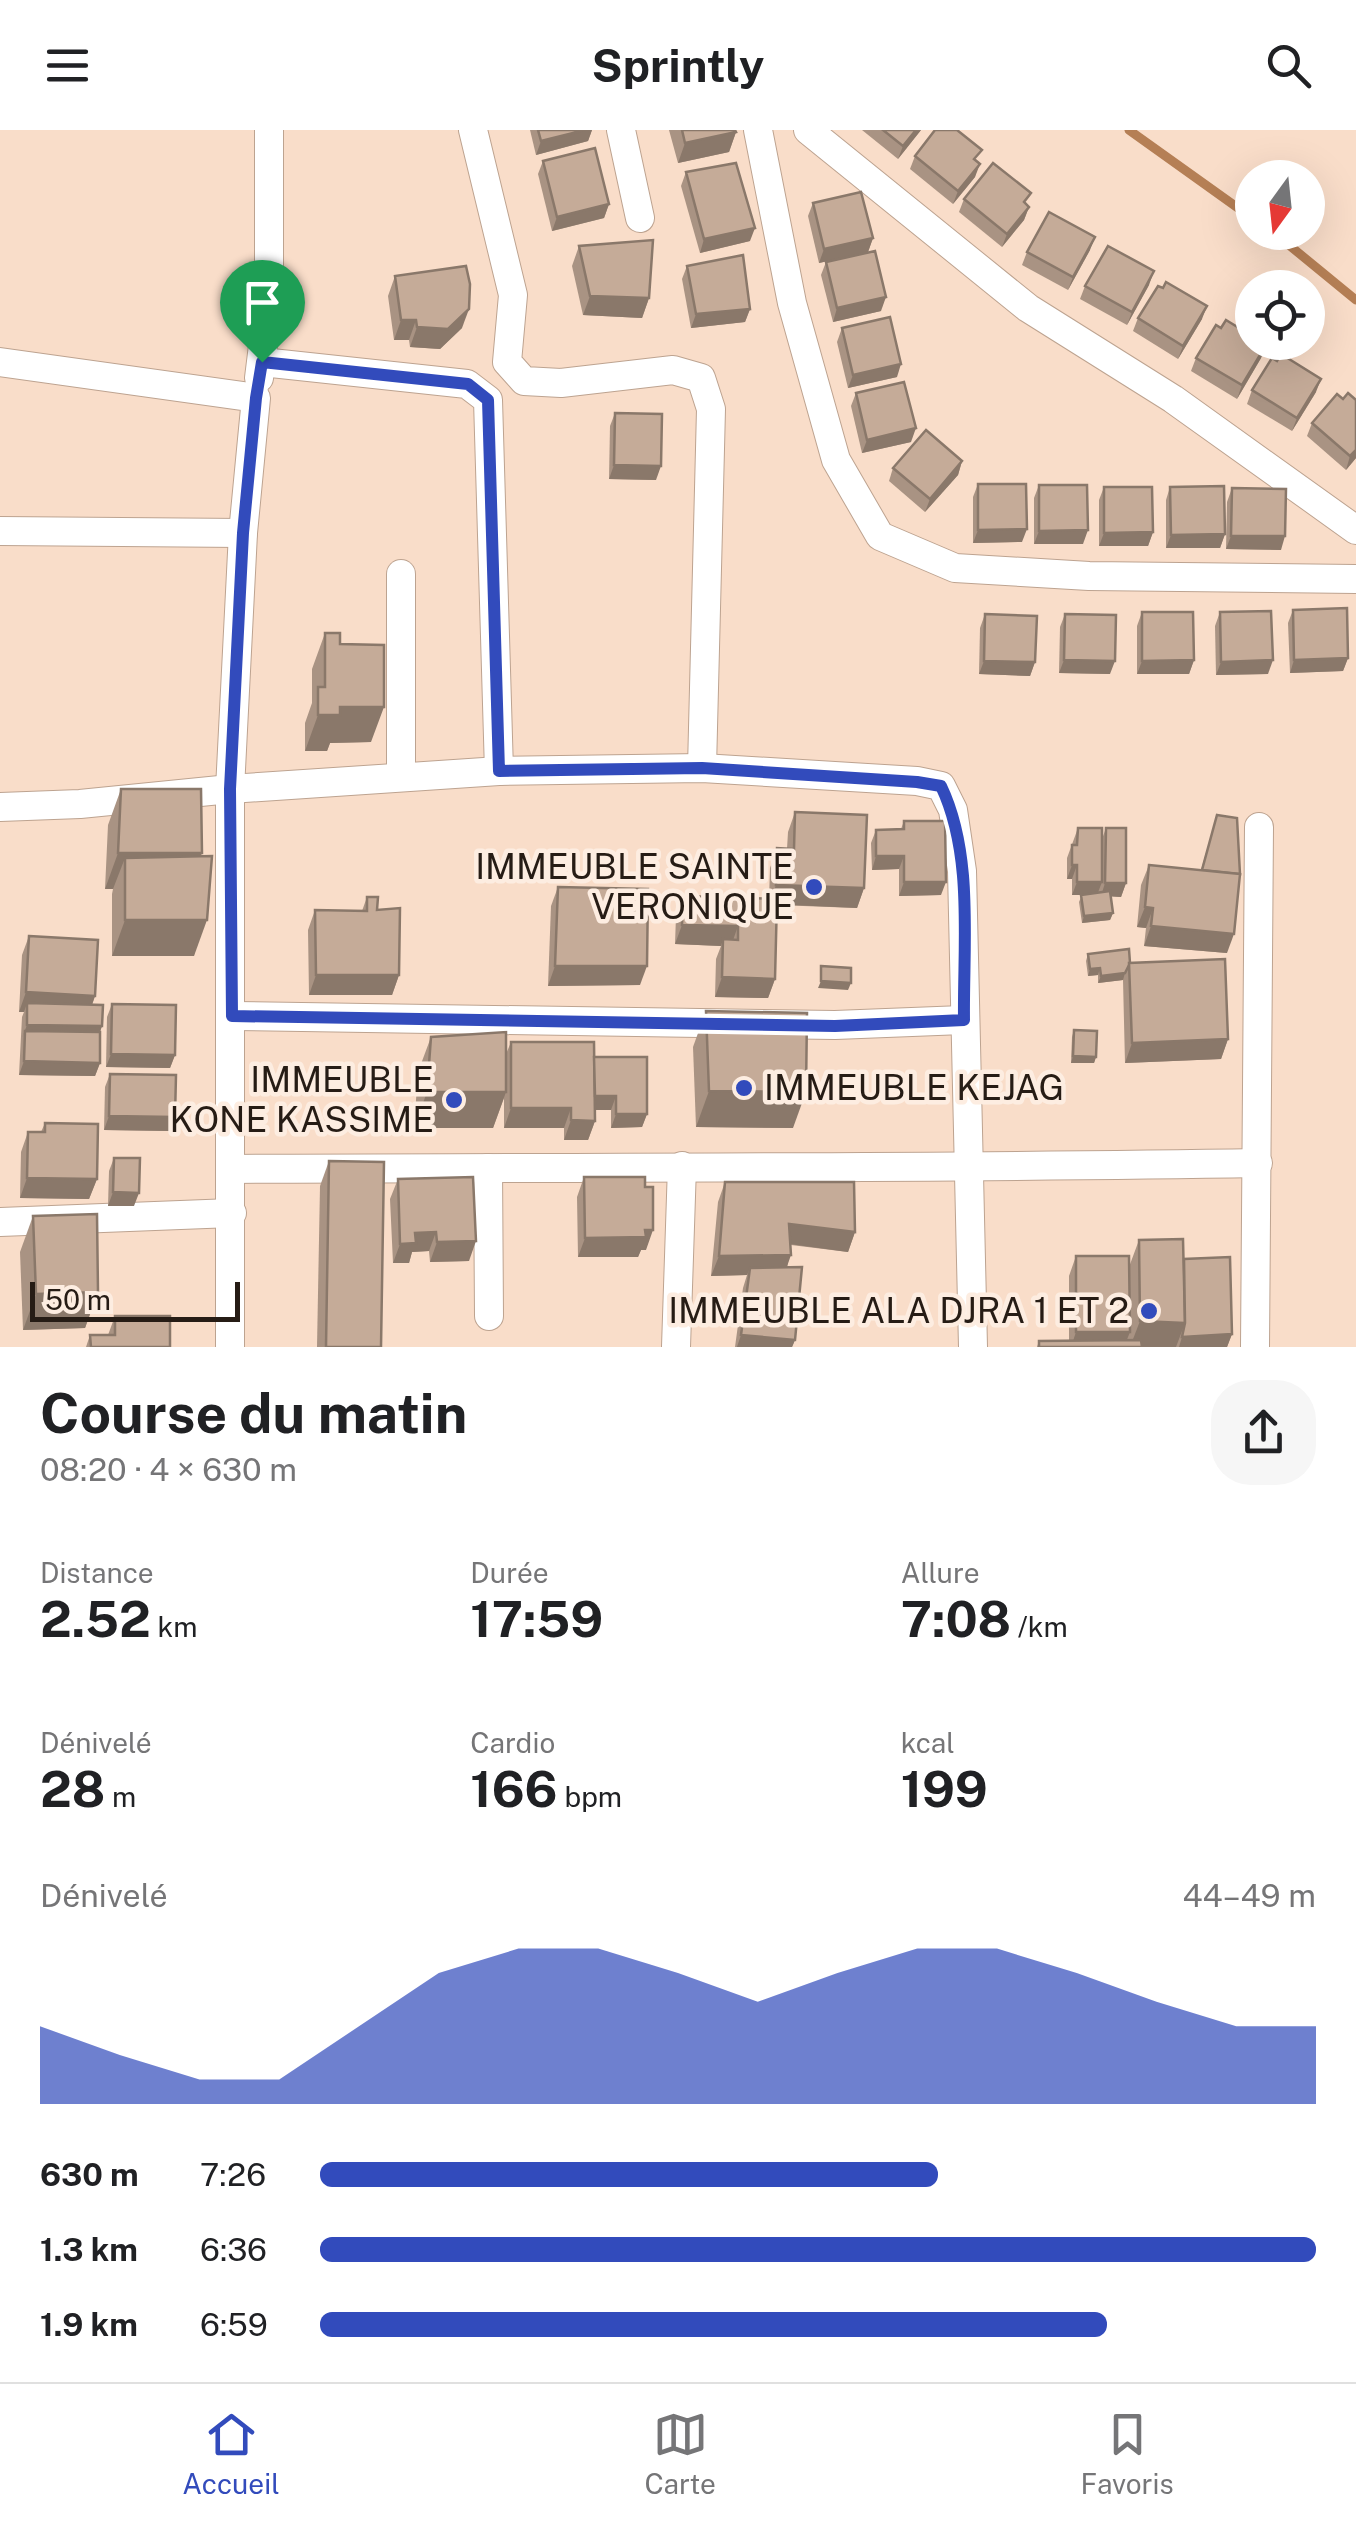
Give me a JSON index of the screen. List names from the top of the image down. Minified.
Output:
{"places":["IMMEUBLE SAINTE VERONIQUE","IMMEUBLE KEJAG","IMMEUBLE KONE KASSIME","IMMEUBLE ALA DJRA 1 ET 2"],"scale_bar":"50 m","north":"bottom","page":{"header":"Sprintly","scale":"50 m","heading":["Course du matin","08:20 · 4 × 630 m"],"stats":[["Distance","2.52 km"],["Durée","17:59"],["Allure","7:08 /km"],["Dénivelé","28 m"],["Cardio","166 bpm"],["kcal","199"]],"chart":["Dénivelé","44–49 m"],"list":[{"name":"630 m","note":"7:26"},{"name":"1.3 km","note":"6:36"},{"name":"1.9 km","note":"6:59"}],"tabs":["Accueil","Carte","Favoris"]}}
